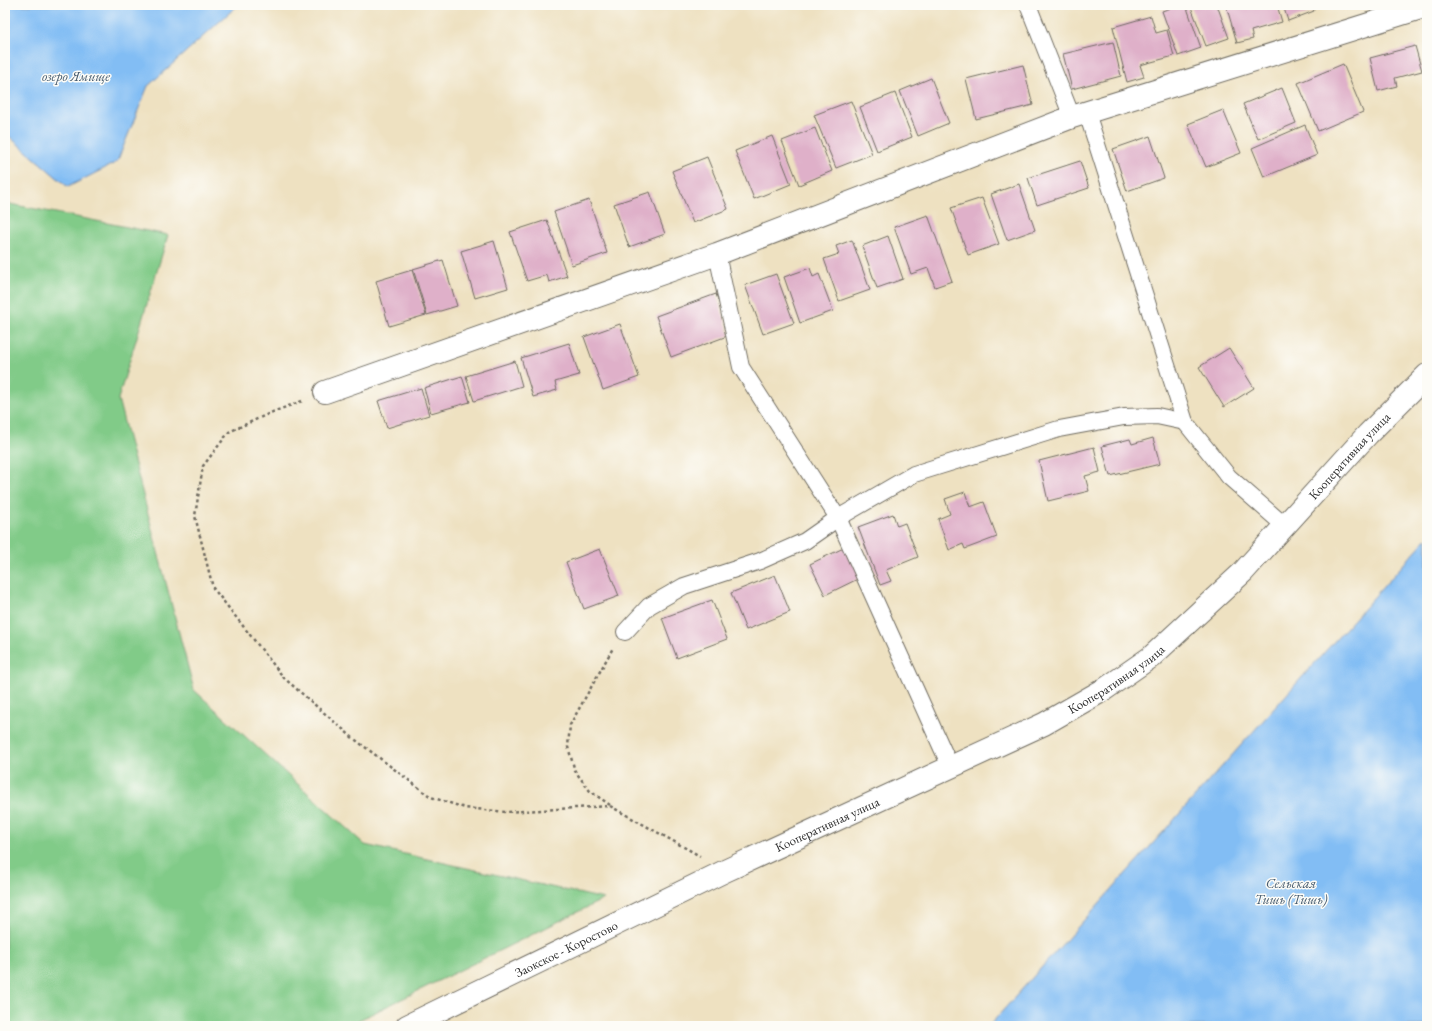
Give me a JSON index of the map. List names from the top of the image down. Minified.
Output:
{"streets":{"street":["Кооперативная улица","Заокское - Коростово"]},"crossings":[["Кооперативная улица","Заокское - Коростово"]],"water":["озеро Ямище","Сельская Тишь (Тишь)"]}
